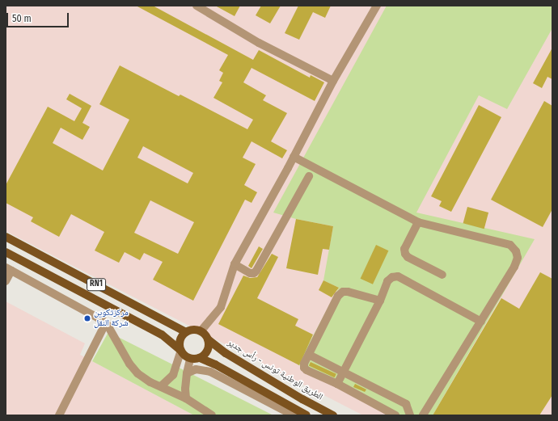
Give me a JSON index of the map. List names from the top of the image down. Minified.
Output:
{"streets":{"main road":["RN1","الطريق الوطنية تونس - رأس جدير"]},"crossings":[["RN1","الطريق الوطنية تونس - رأس جدير"]],"places":["مركزتكوين شركة النقل"],"scale_bar":"50 m"}
